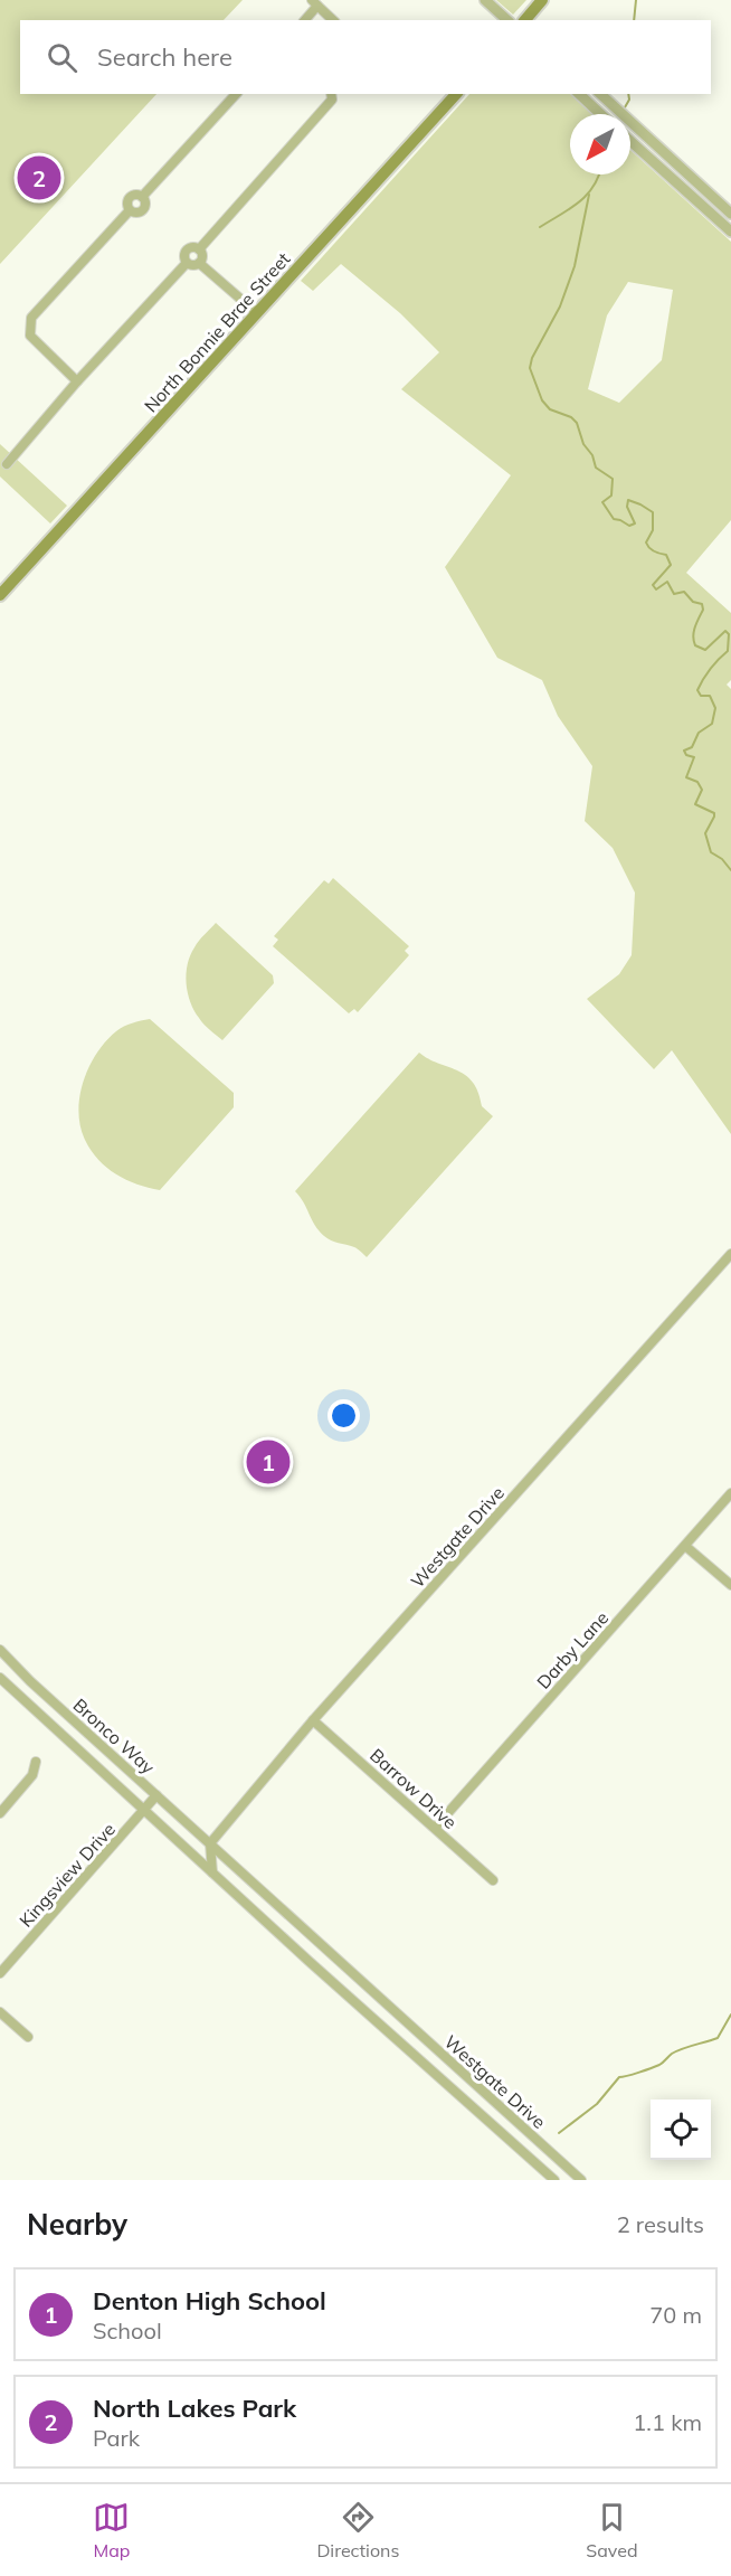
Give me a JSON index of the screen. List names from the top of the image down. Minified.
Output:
{"streets":{"main road":["North Bonnie Brae Street"],"street":["Westgate Drive","Darby Lane","Bronco Way","Barrow Drive","Kingsview Drive"]},"crossings":[["Westgate Drive","Bronco Way"],["Westgate Drive","Barrow Drive"],["Darby Lane","Barrow Drive"],["Bronco Way","Kingsview Drive"]],"north":"bottom left","page":{"search":"Search here","pins":["2","1"],"heading":["Nearby","2 results"],"list":[{"mark":"1","name":"Denton High School","note":"School","value":"70 m"},{"mark":"2","name":"North Lakes Park","note":"Park","value":"1.1 km"}],"nav":["Map","Directions","Saved"]}}
